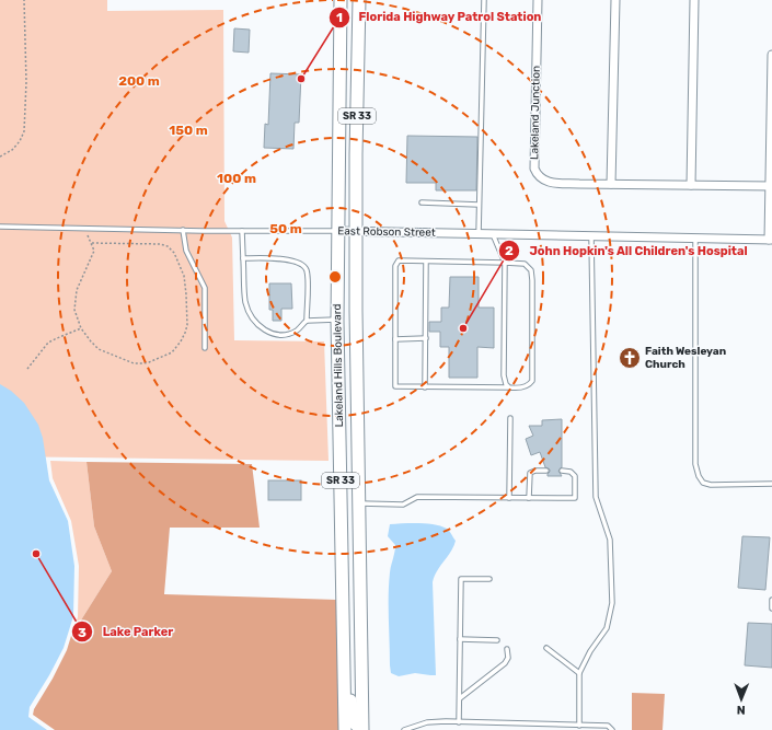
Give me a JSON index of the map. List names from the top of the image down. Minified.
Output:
{"streets":{"main road":["SR 33","Lakeland Hills Boulevard"],"street":["Lakeland Junction","East Robson Street"]},"crossings":[["East Robson Street","Lakeland Hills Boulevard"]],"places":{"other":["Florida Highway Patrol Station","John Hopkin's All Children's Hospital","Lake Parker"],"church":["Faith Wesleyan Church"]},"north":"bottom","rings":["200 m","150 m","100 m","50 m"]}
